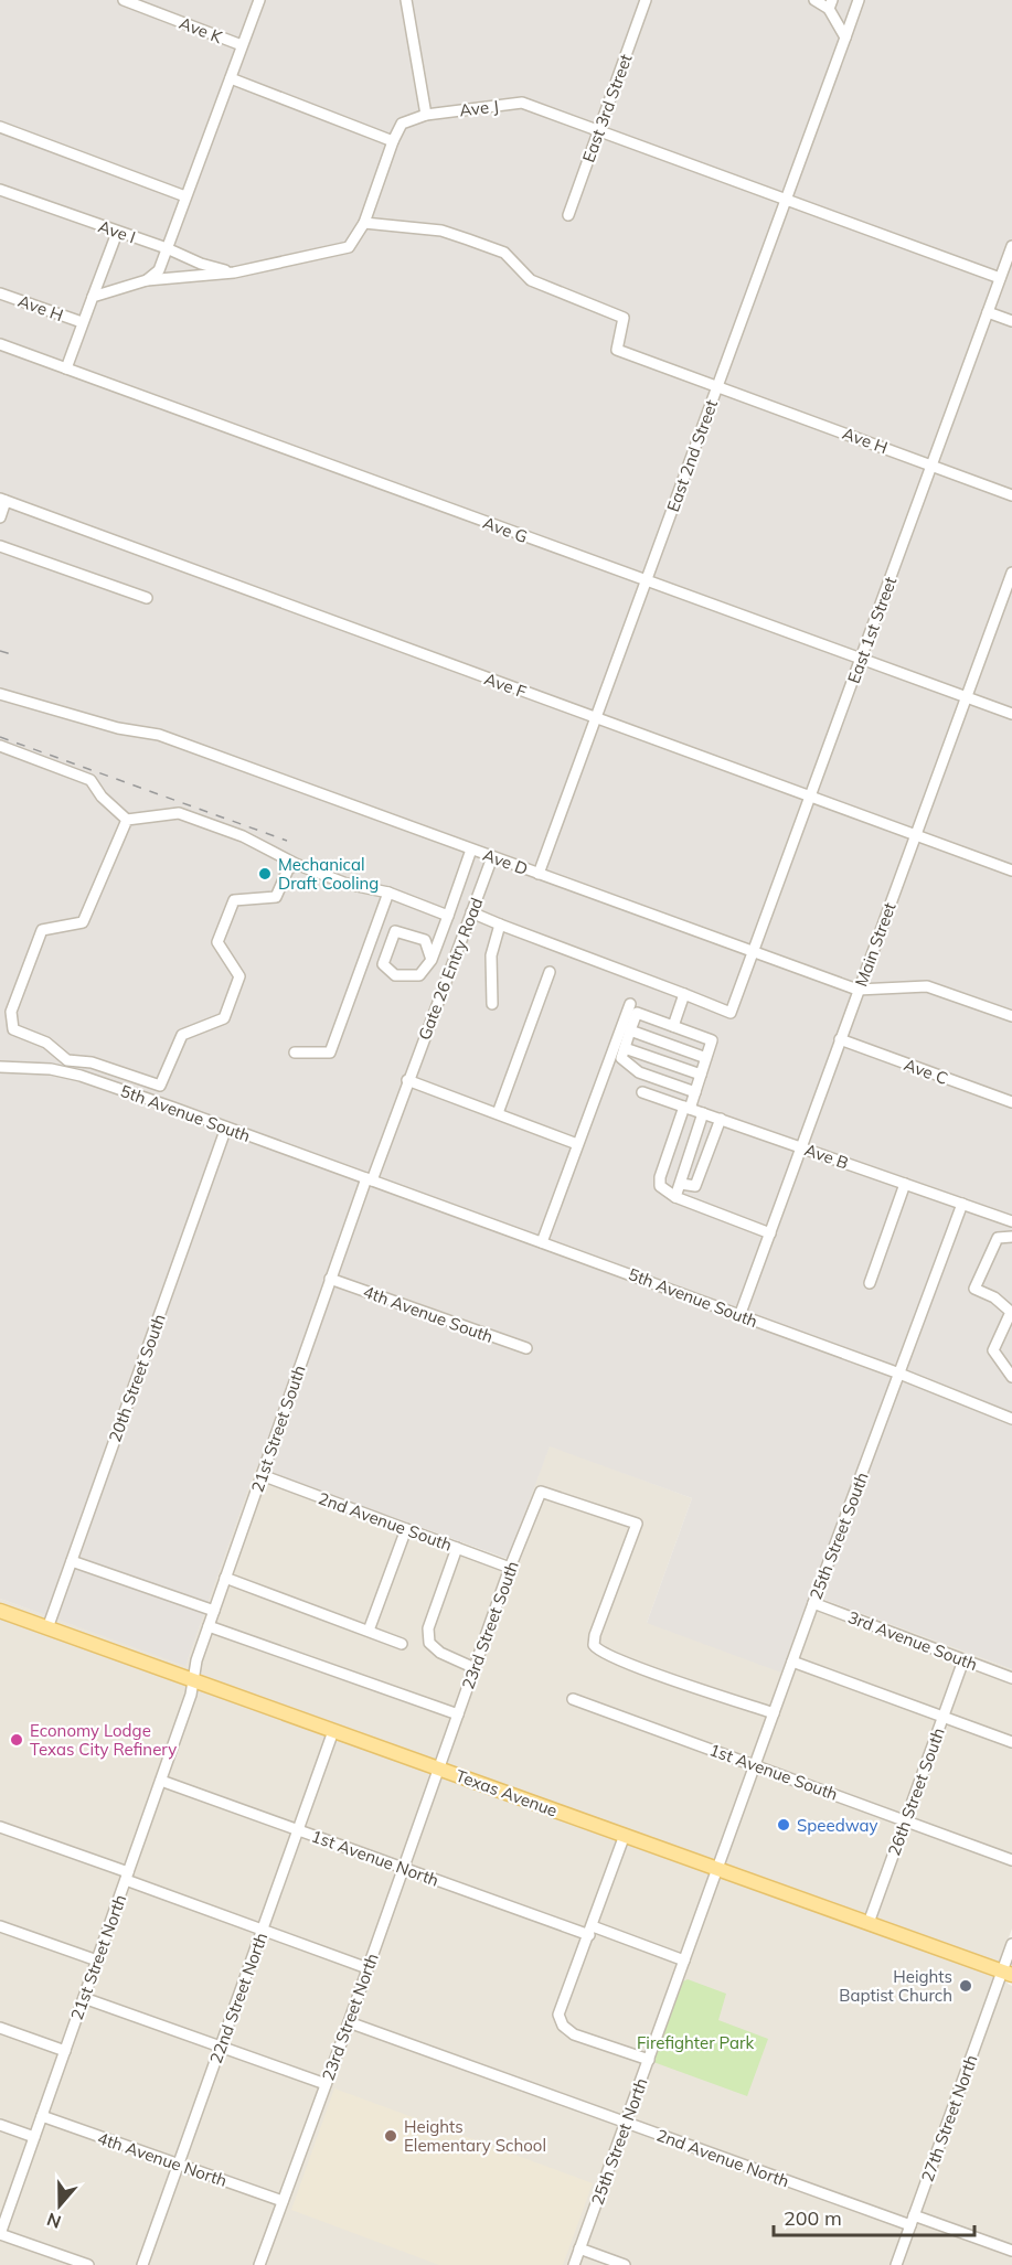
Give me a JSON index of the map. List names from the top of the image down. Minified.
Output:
{"streets":{"main road":["Texas Avenue"],"street":["Ave K","Ave J","East 3rd Street","Ave I","Ave H","East 2nd Street","Ave G","East 1st Street","Ave F","Ave D","Main Street","Gate 26 Entry Road","Ave C","5th Avenue South","Ave B","4th Avenue South","20th Street South","21st Street South","2nd Avenue South","25th Street South","23rd Street South","3rd Avenue South","1st Avenue South","26th Street South","1st Avenue North","21st Street North","22nd Street North","23rd Street North","27th Street North","25th Street North","2nd Avenue North","4th Avenue North"]},"crossings":[["Ave J","East 3rd Street"],["Ave J","Ave I"],["Ave J","Ave H"],["Ave J","East 2nd Street"],["Ave J","East 1st Street"],["Ave H","East 2nd Street"],["Ave H","East 1st Street"],["East 2nd Street","Ave G"],["East 2nd Street","Ave F"],["East 2nd Street","Ave D"],["Ave G","East 1st Street"],["Ave G","Main Street"],["East 1st Street","Ave F"],["East 1st Street","Ave D"],["Ave F","Main Street"],["Ave D","Main Street"],["Ave D","Gate 26 Entry Road"],["Main Street","Ave C"],["Main Street","5th Avenue South"],["Main Street","Ave B"],["Gate 26 Entry Road","21st Street South"],["5th Avenue South","20th Street South"],["5th Avenue South","21st Street South"],["5th Avenue South","25th Street South"],["Ave B","25th Street South"],["4th Avenue South","21st Street South"],["20th Street South","Texas Avenue"],["21st Street South","2nd Avenue South"],["21st Street South","Texas Avenue"],["21st Street South","21st Street North"],["2nd Avenue South","23rd Street South"],["25th Street South","23rd Street South"],["25th Street South","3rd Avenue South"],["25th Street South","1st Avenue South"],["25th Street South","Texas Avenue"],["25th Street South","25th Street North"],["23rd Street South","Texas Avenue"],["23rd Street South","23rd Street North"],["3rd Avenue South","26th Street South"],["1st Avenue South","26th Street South"],["26th Street South","Texas Avenue"],["Texas Avenue","21st Street North"],["Texas Avenue","22nd Street North"],["Texas Avenue","23rd Street North"],["Texas Avenue","27th Street North"],["Texas Avenue","25th Street North"],["1st Avenue North","21st Street North"],["1st Avenue North","22nd Street North"],["1st Avenue North","23rd Street North"],["1st Avenue North","25th Street North"],["21st Street North","4th Avenue North"],["22nd Street North","4th Avenue North"],["23rd Street North","2nd Avenue North"],["23rd Street North","4th Avenue North"],["27th Street North","2nd Avenue North"],["25th Street North","2nd Avenue North"]],"parks":["Firefighter Park"],"places":["Mechanical Draft Cooling","Economy Lodge Texas City Refinery","Speedway","Heights Baptist Church","Heights Elementary School"],"scale_bar":"200 m","north":"bottom"}
